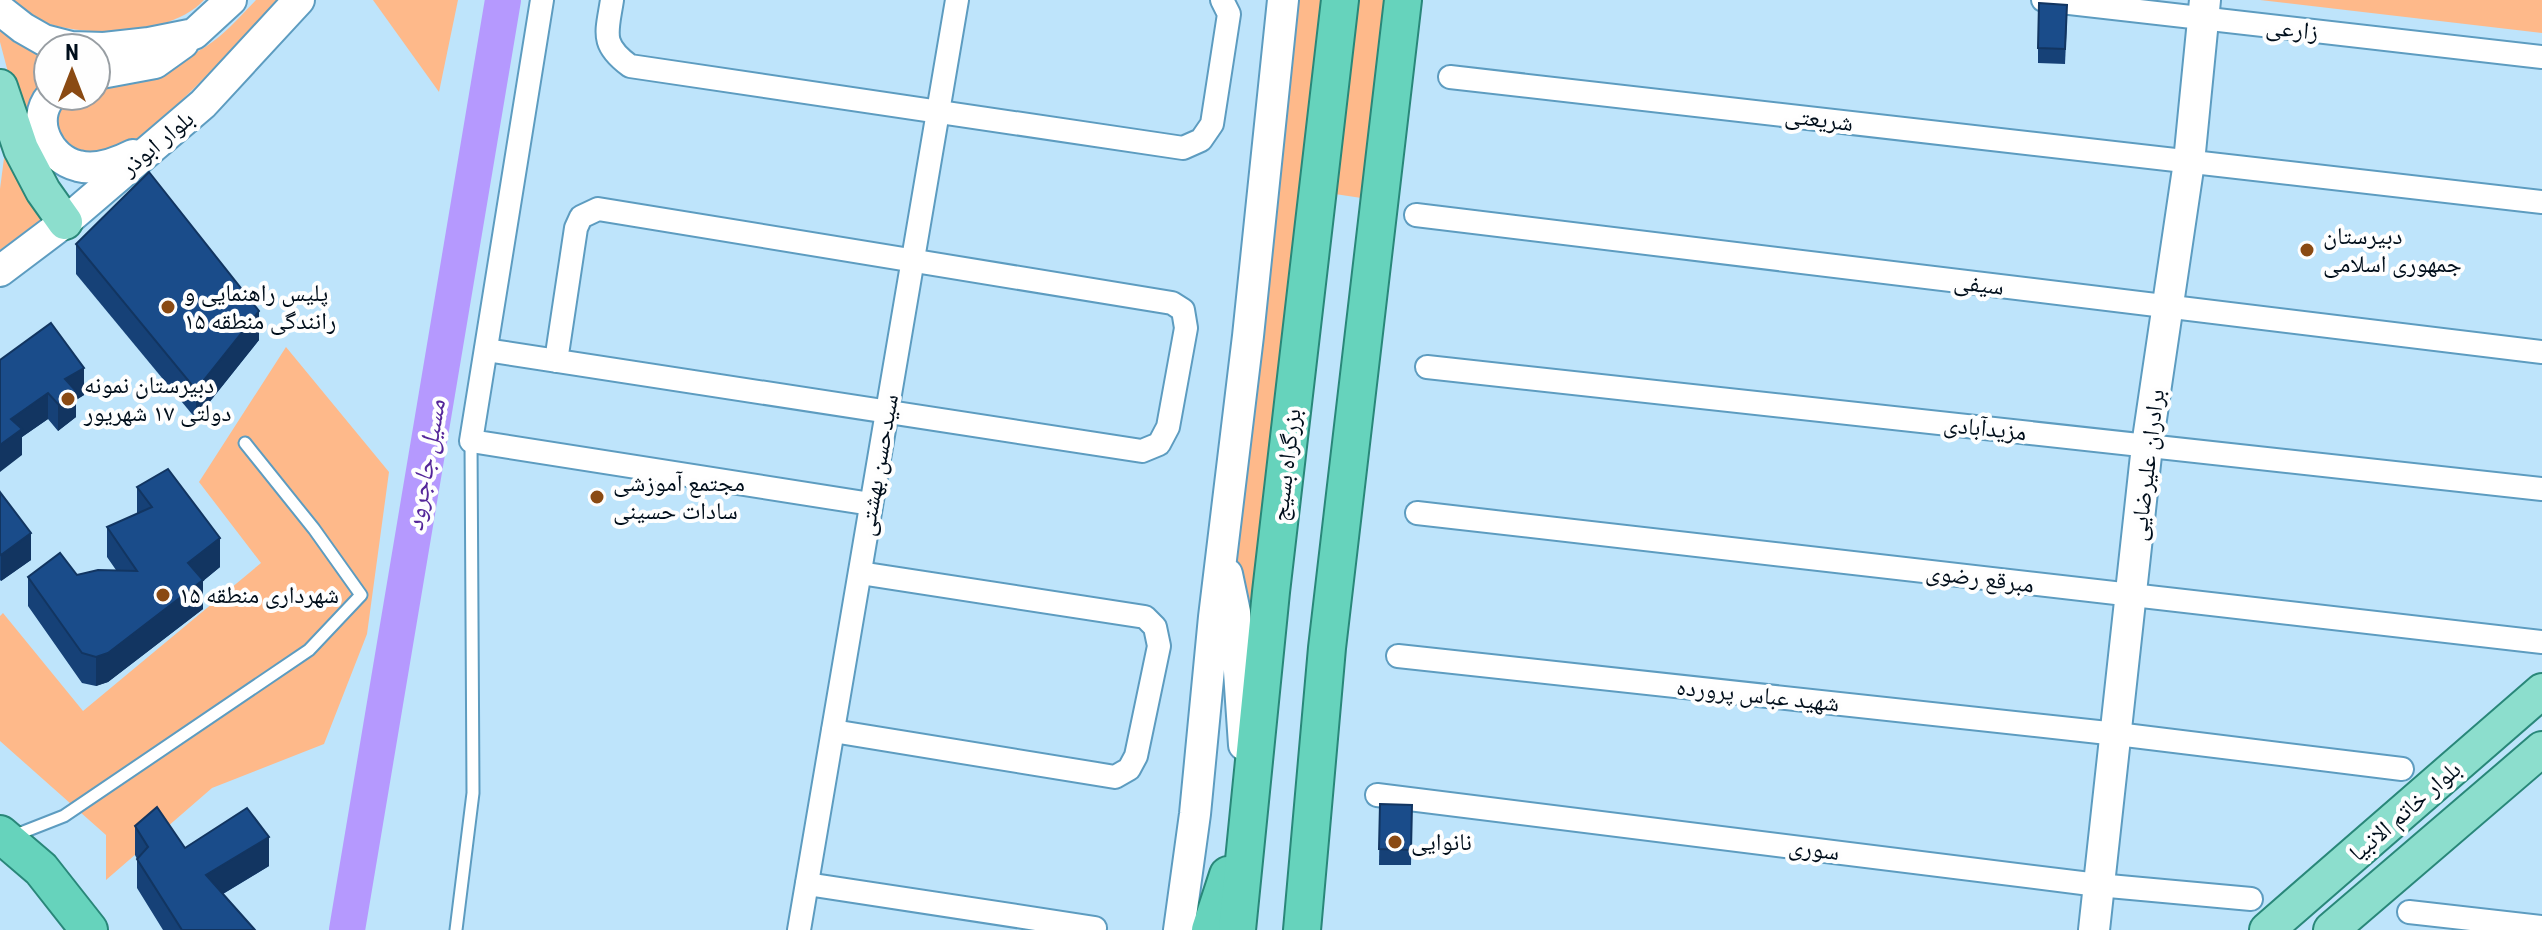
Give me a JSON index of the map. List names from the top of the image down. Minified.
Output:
{"streets":{"highway":["بزرگراه بسیج"],"main road":["بلوار ابوذر","برادران علیرضایی","بلوار خاتم الانبیا"],"street":["زارعی","شریعتی","سیفی","مزیدآبادی","سیدحسن بهشتی","مبرقع رضوی","شهید عباس پرورده","سوری"]},"crossings":[["زارعی","برادران علیرضایی"],["شریعتی","برادران علیرضایی"],["سیفی","برادران علیرضایی"],["مزیدآبادی","برادران علیرضایی"],["برادران علیرضایی","مبرقع رضوی"],["برادران علیرضایی","شهید عباس پرورده"],["برادران علیرضایی","سوری"]],"water":["مسیل جاجرود"],"places":["دبیرستان جمهوری اسلامی","پلیس راهنمایی و رانندگی منطقه ۱۵","دبیرستان نمونه دولتی ۱۷ شهریور","مجتمع آموزشی سادات حسینی","شهرداری منطقه ۱۵","نانوایی"],"north":"top"}
